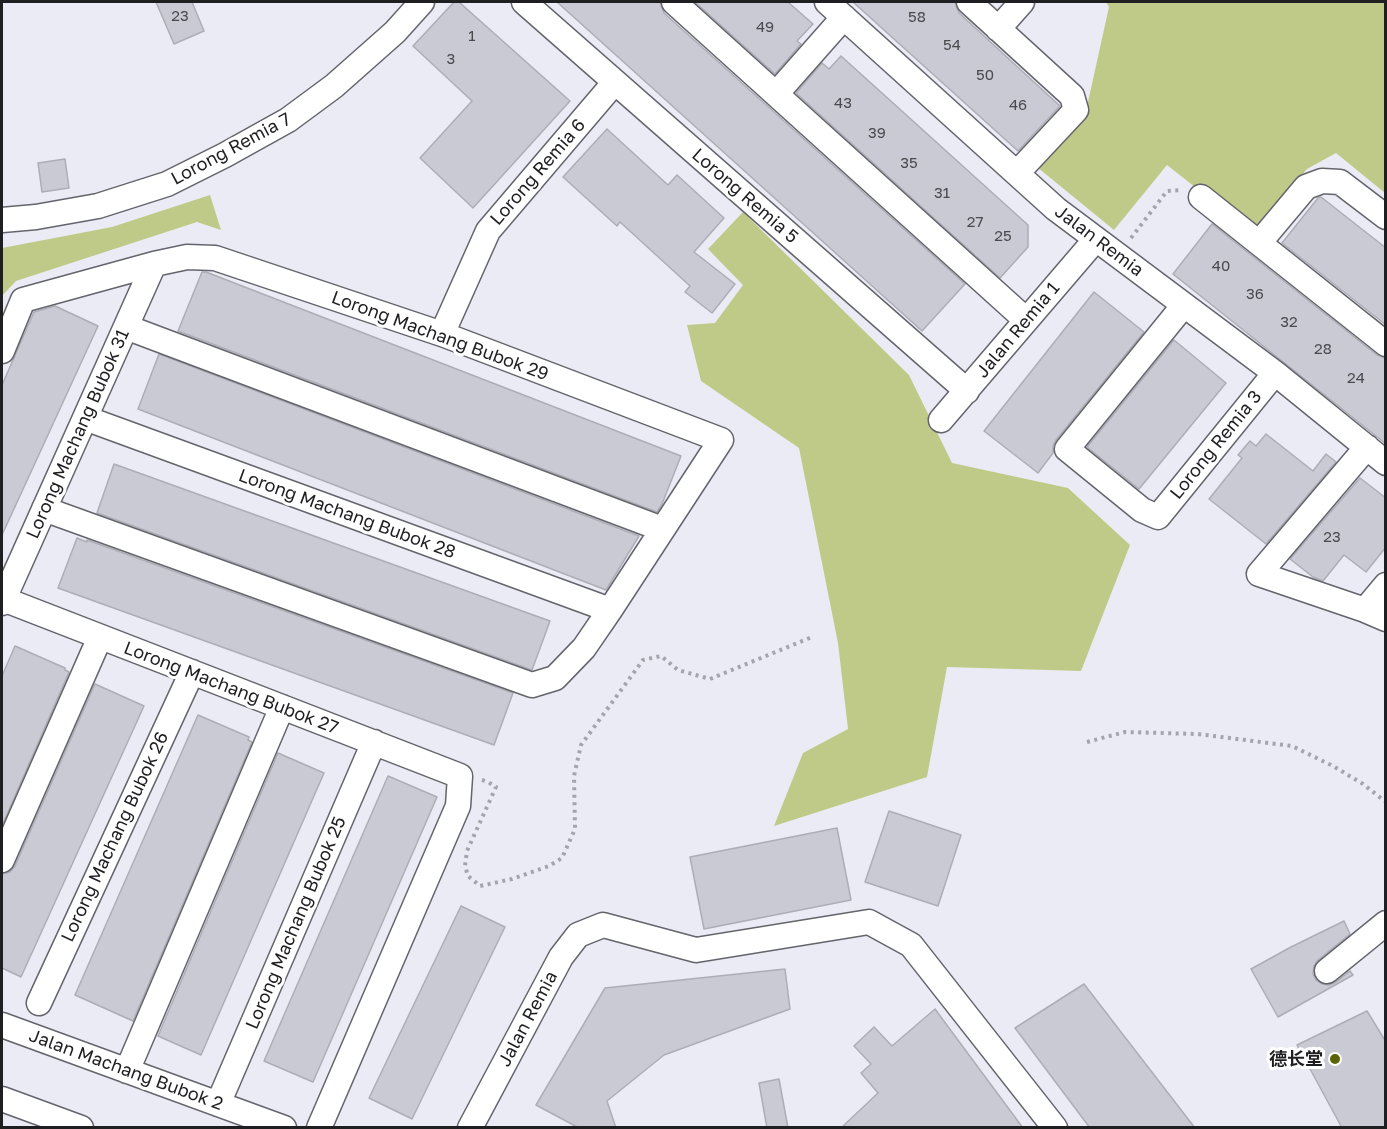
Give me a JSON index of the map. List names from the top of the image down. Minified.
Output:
{"streets":{"street":["Lorong Remia 7","Lorong Remia 6","Lorong Remia 5","Jalan Remia","Jalan Remia 1","Lorong Machang Bubok 29","Lorong Machang Bubok 31","Lorong Remia 3","Lorong Machang Bubok 28","Lorong Machang Bubok 27","Lorong Machang Bubok 26","Lorong Machang Bubok 25","Jalan Machang Bubok 2"]},"crossings":[["Lorong Remia 6","Lorong Remia 5"],["Lorong Remia 6","Lorong Machang Bubok 29"],["Lorong Remia 5","Jalan Remia 1"],["Jalan Remia","Jalan Remia 1"],["Jalan Remia","Lorong Remia 3"],["Lorong Machang Bubok 29","Lorong Machang Bubok 31"],["Lorong Machang Bubok 31","Lorong Machang Bubok 28"],["Lorong Machang Bubok 31","Lorong Machang Bubok 27"],["Lorong Machang Bubok 27","Lorong Machang Bubok 26"],["Lorong Machang Bubok 27","Lorong Machang Bubok 25"],["Lorong Machang Bubok 25","Jalan Machang Bubok 2"]],"places":["德长堂"],"house_numbers":["23","58","49","1","54","3","50","43","46","39","35","31","27","25","40","36","32","28","24","23"]}
